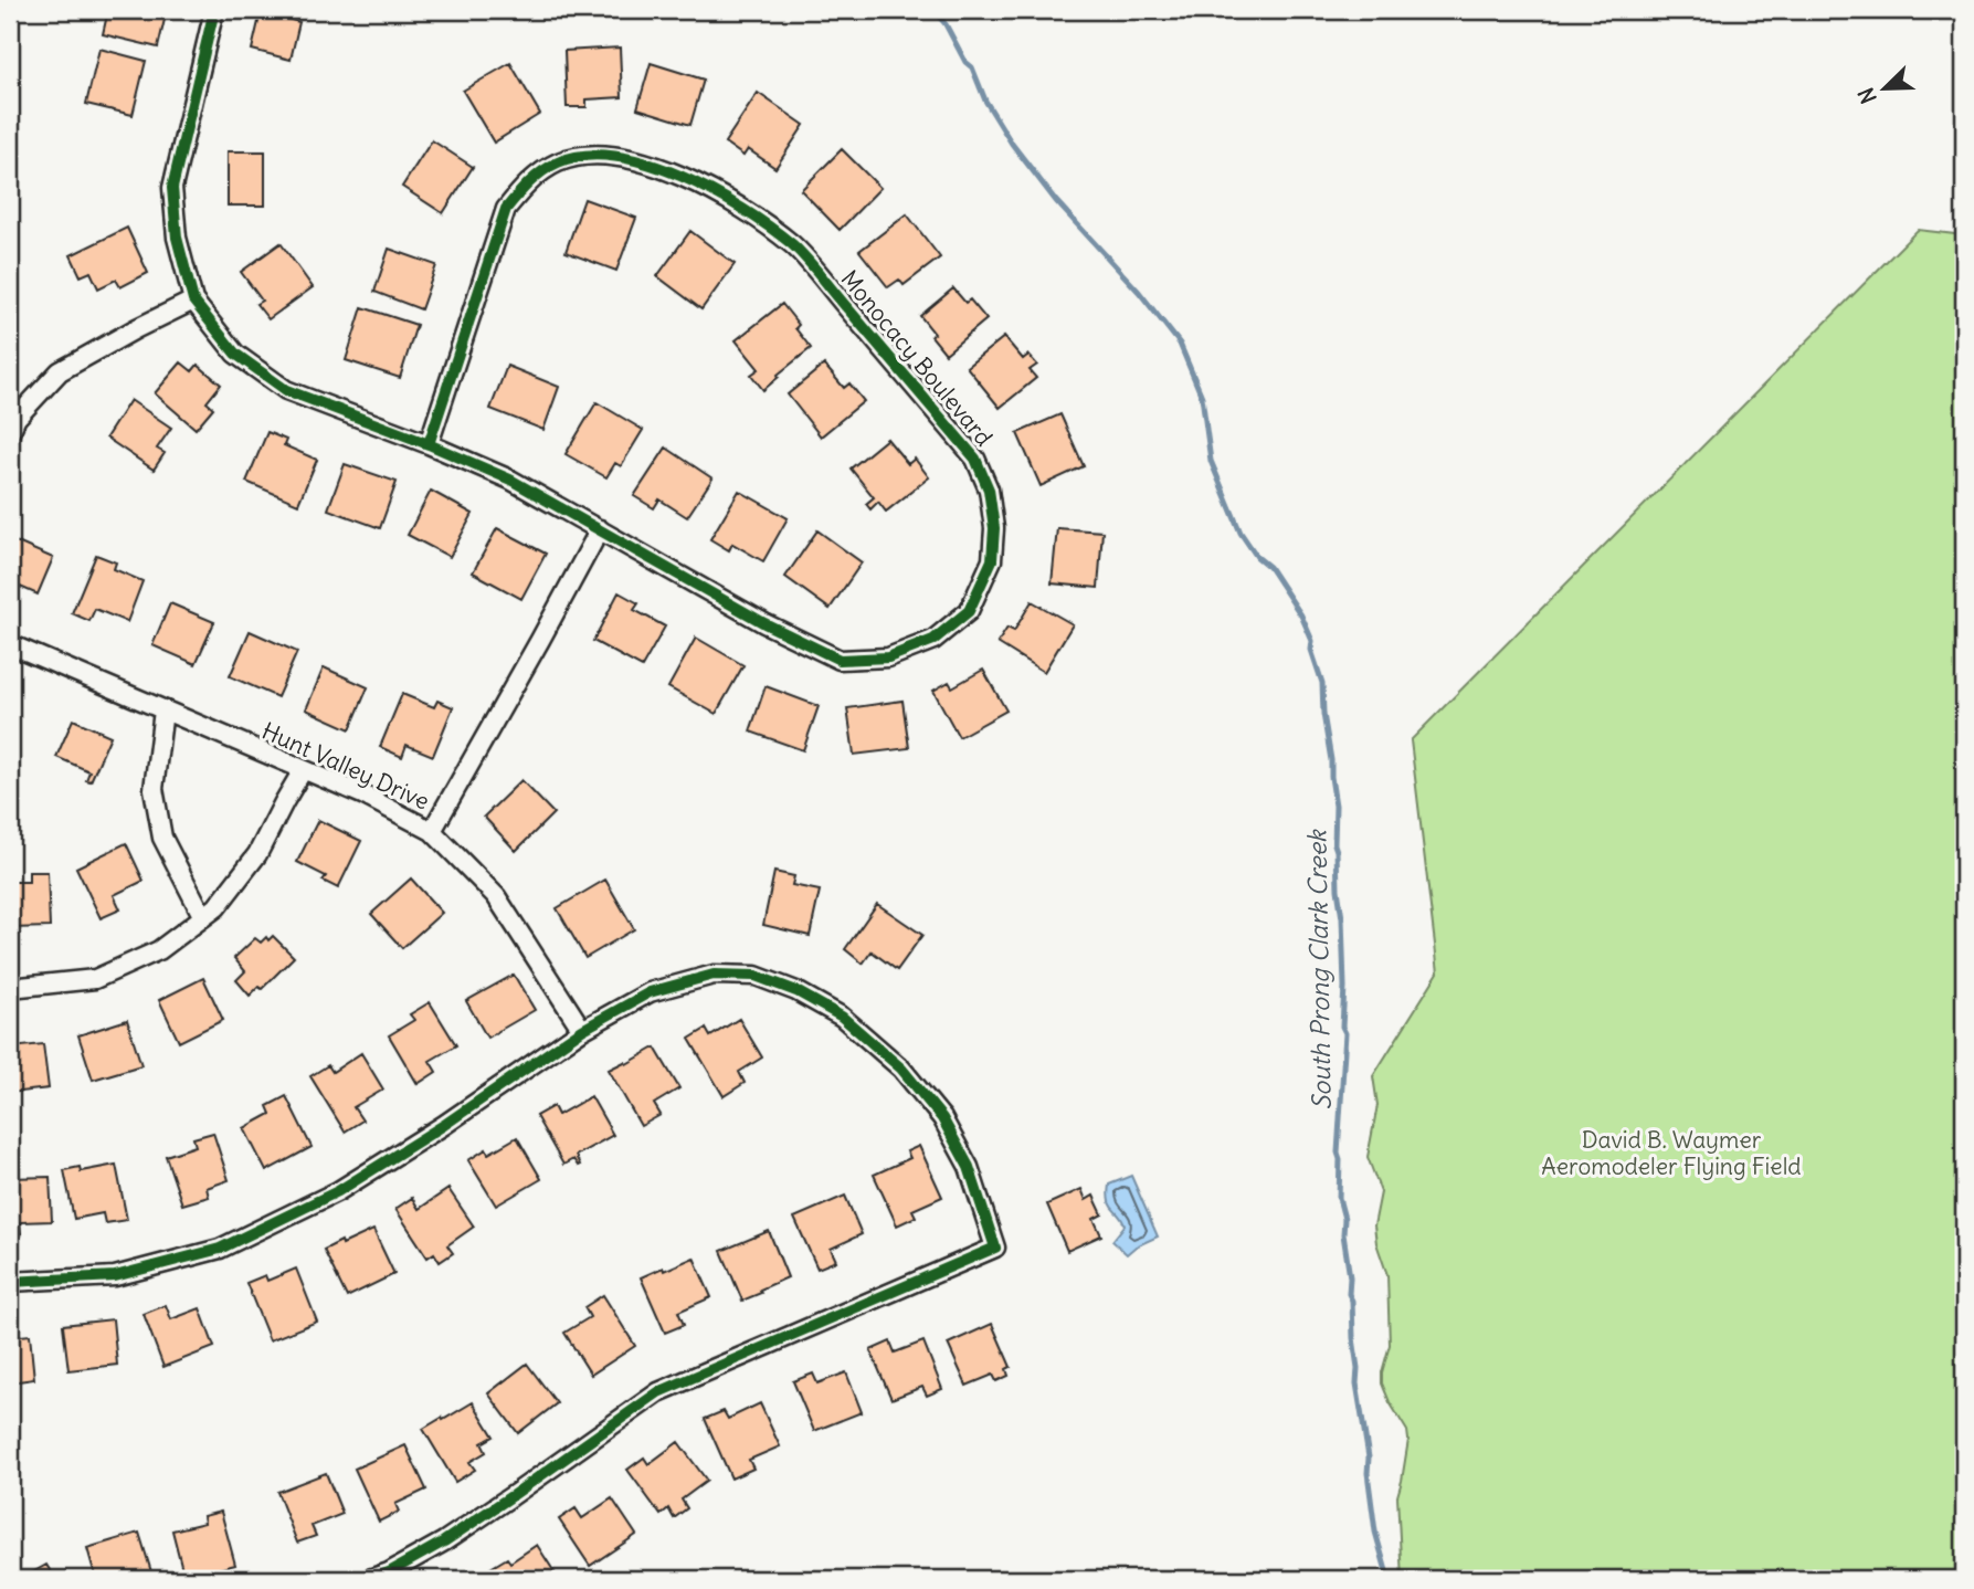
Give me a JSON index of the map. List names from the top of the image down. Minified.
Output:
{"streets":{"street":["Monocacy Boulevard","Hunt Valley Drive"]},"water":["South Prong Clark Creek"],"parks":["David B. Waymer Aeromodeler Flying Field"],"north":"bottom left"}
